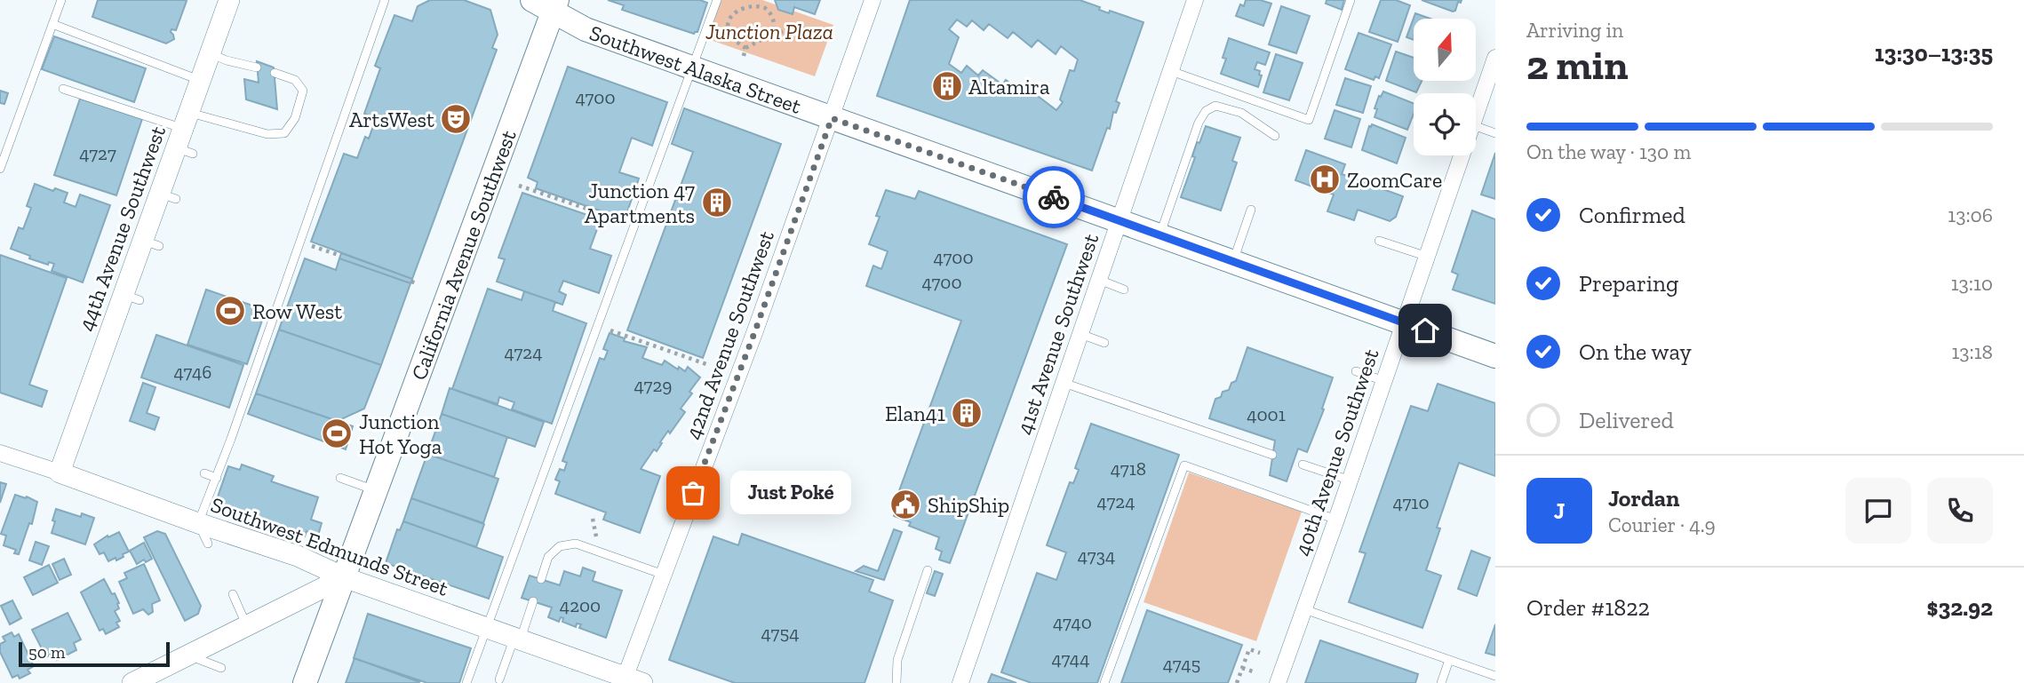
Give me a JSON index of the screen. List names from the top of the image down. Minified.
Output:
{"streets":{"main road":["Southwest Alaska Street","California Avenue Southwest"],"street":["44th Avenue Southwest","41st Avenue Southwest","42nd Avenue Southwest","40th Avenue Southwest","Southwest Edmunds Street"]},"crossings":[["Southwest Alaska Street","California Avenue Southwest"],["Southwest Alaska Street","41st Avenue Southwest"],["Southwest Alaska Street","42nd Avenue Southwest"],["Southwest Alaska Street","40th Avenue Southwest"],["44th Avenue Southwest","Southwest Edmunds Street"],["California Avenue Southwest","Southwest Edmunds Street"],["42nd Avenue Southwest","Southwest Edmunds Street"]],"parks":["Junction Plaza"],"places":{"building":["Altamira","Junction 47 Apartments","Elan41"],"theatre":["ArtsWest"],"hospital":["ZoomCare"],"sports":["Row West","Junction Hot Yoga"],"other":["Just Poké"],"public building":["ShipShip"]},"house_numbers":["4700","4727","4700","4700","4724","4746","4729","4001","4718","4724","4710","4734","4200","4740","4754","4744","4745"],"scale_bar":"50 m","north":"top","page":{"heading":["2 min","Arriving in","13:30–13:35"],"panel":["Jordan","Courier · 4.9","Order #1822","$32.92"],"bar":"On the way · 130 m","list":[["Confirmed","13:06"],["Preparing","13:10"],["On the way","13:18"],"Delivered"],"bubble":"Just Poké","round":"J","scale":"50 m"}}
